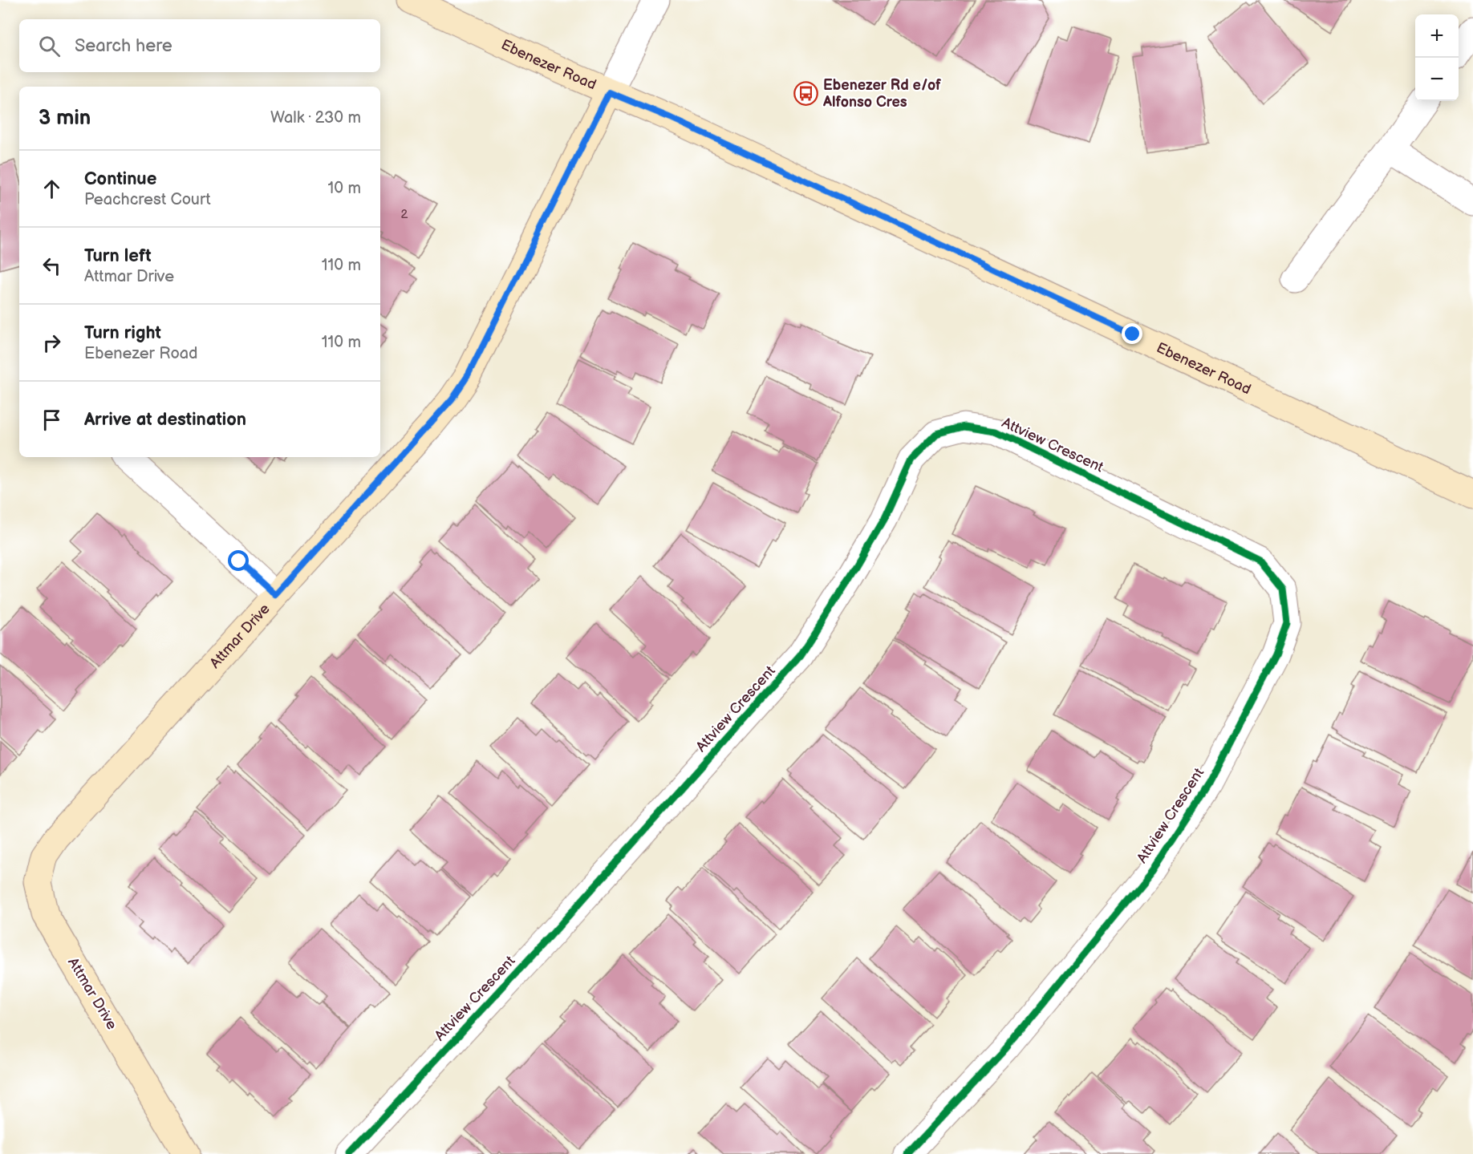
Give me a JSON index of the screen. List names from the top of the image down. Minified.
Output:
{"streets":{"street":["Ebenezer Road","Attview Crescent","Attmar Drive"]},"crossings":[["Ebenezer Road","Attmar Drive"]],"places":{"bus stop":["Ebenezer Rd e/of Alfonso Cres"]},"house_numbers":["2"],"page":{"map_buttons":["+","−"],"search":"Search here","heading":["3 min","Walk · 230 m"],"list":[["Continue","Peachcrest Court","10 m"],["Turn left","Attmar Drive","110 m"],["Turn right","Ebenezer Road","110 m"],"Arrive at destination"]}}
